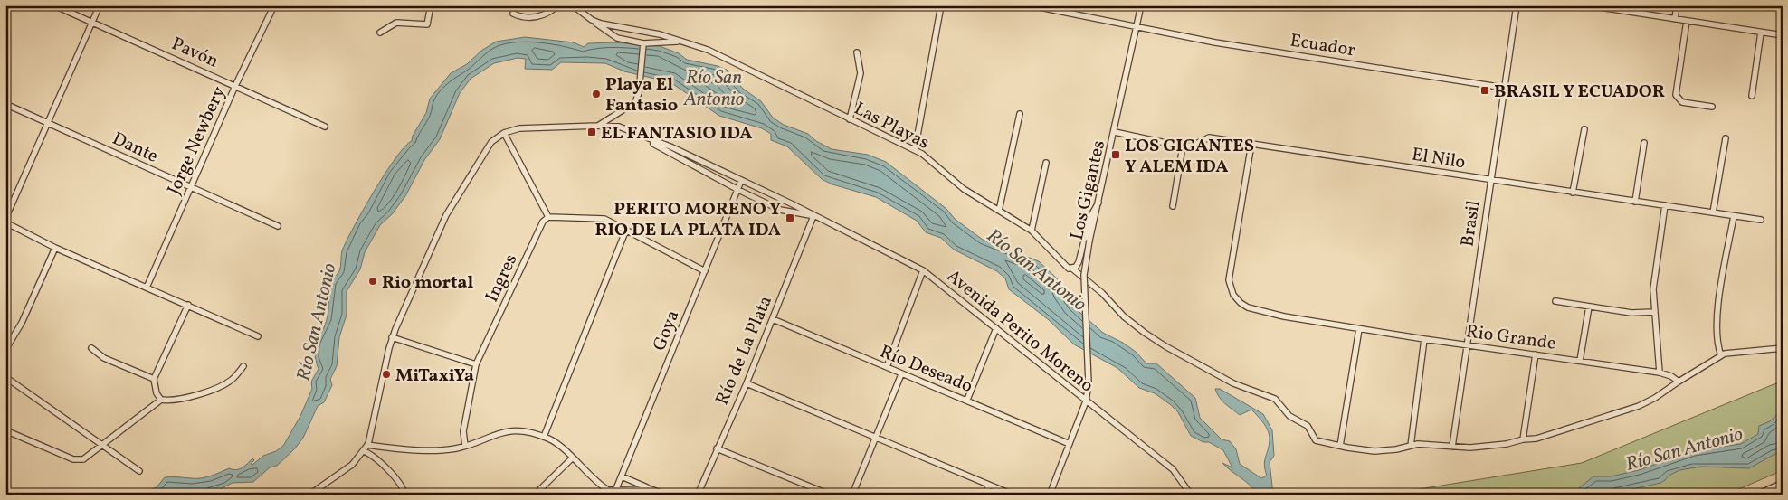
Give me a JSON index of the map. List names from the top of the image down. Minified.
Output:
{"streets":{"street":["Ecuador","Pavón","Las Playas","Jorge Newbery","Dante","El Nilo","Los Gigantes","Brasil","Ingres","Goya","Avenida Perito Moreno","Rio Grande","Río de La Plata","Río Deseado"]},"crossings":[["Ecuador","Los Gigantes"],["Ecuador","Brasil"],["Pavón","Jorge Newbery"],["Las Playas","Brasil"],["Las Playas","Rio Grande"],["Jorge Newbery","Dante"],["El Nilo","Los Gigantes"],["El Nilo","Brasil"],["El Nilo","Rio Grande"],["Los Gigantes","Avenida Perito Moreno"],["Los Gigantes","Río Deseado"],["Brasil","Rio Grande"],["Goya","Avenida Perito Moreno"],["Avenida Perito Moreno","Río de La Plata"],["Río de La Plata","Río Deseado"]],"water":["Río San Antonio"],"places":{"transit":["BRASIL Y ECUADOR","EL FANTASIO IDA","LOS GIGANTES Y ALEM IDA","PERITO MORENO Y RIO DE LA PLATA IDA"],"other":["Playa El Fantasio","Rio mortal","MiTaxiYa"]}}
